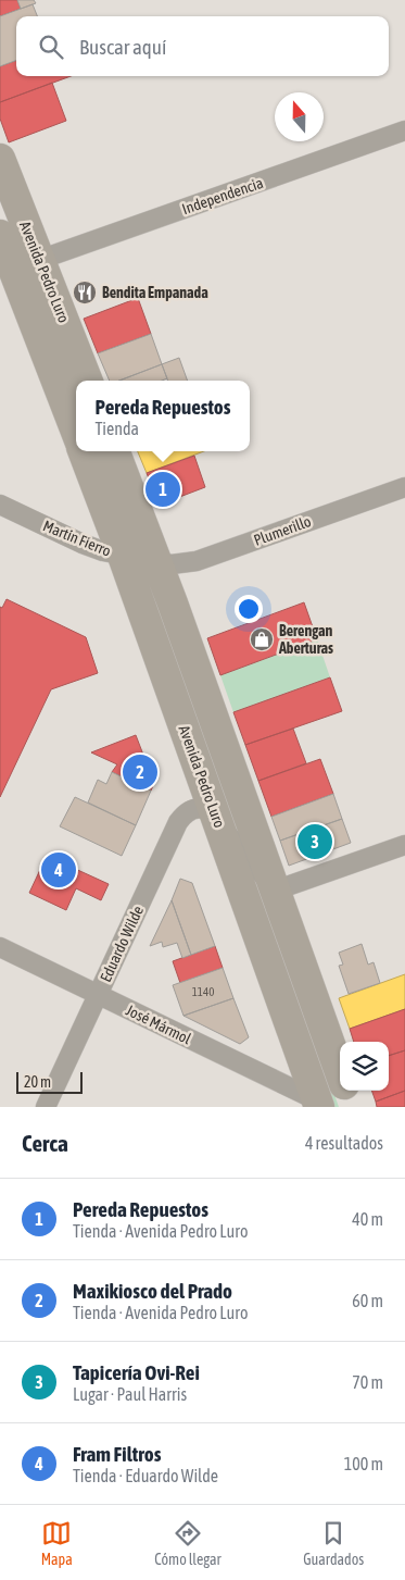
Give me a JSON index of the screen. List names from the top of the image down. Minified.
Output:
{"streets":{"main road":["Avenida Pedro Luro"],"street":["Independencia","Plumerillo","Martín Fierro","Eduardo Wilde","José Mármol"]},"crossings":[["Independencia","Avenida Pedro Luro"],["Avenida Pedro Luro","Plumerillo"],["Avenida Pedro Luro","Martín Fierro"],["Avenida Pedro Luro","Eduardo Wilde"],["Avenida Pedro Luro","José Mármol"],["Plumerillo","Martín Fierro"],["Eduardo Wilde","José Mármol"]],"places":{"restaurant":["Bendita Empanada"],"shop":["Berengan Aberturas"]},"house_numbers":["1140"],"scale_bar":"20 m","north":"top","page":{"search":"Buscar aquí","popup":["Pereda Repuestos","Tienda"],"pins":["1","2","3","4"],"scale":"20 m","heading":["Cerca","4 resultados"],"list":[{"mark":"1","name":"Pereda Repuestos","note":"Tienda · Avenida Pedro Luro","value":"40 m"},{"mark":"2","name":"Maxikiosco del Prado","note":"Tienda · Avenida Pedro Luro","value":"60 m"},{"mark":"3","name":"Tapicería Ovi-Rei","note":"Lugar · Paul Harris","value":"70 m"},{"mark":"4","name":"Fram Filtros","note":"Tienda · Eduardo Wilde","value":"100 m"}],"nav":["Mapa","Cómo llegar","Guardados"]}}
